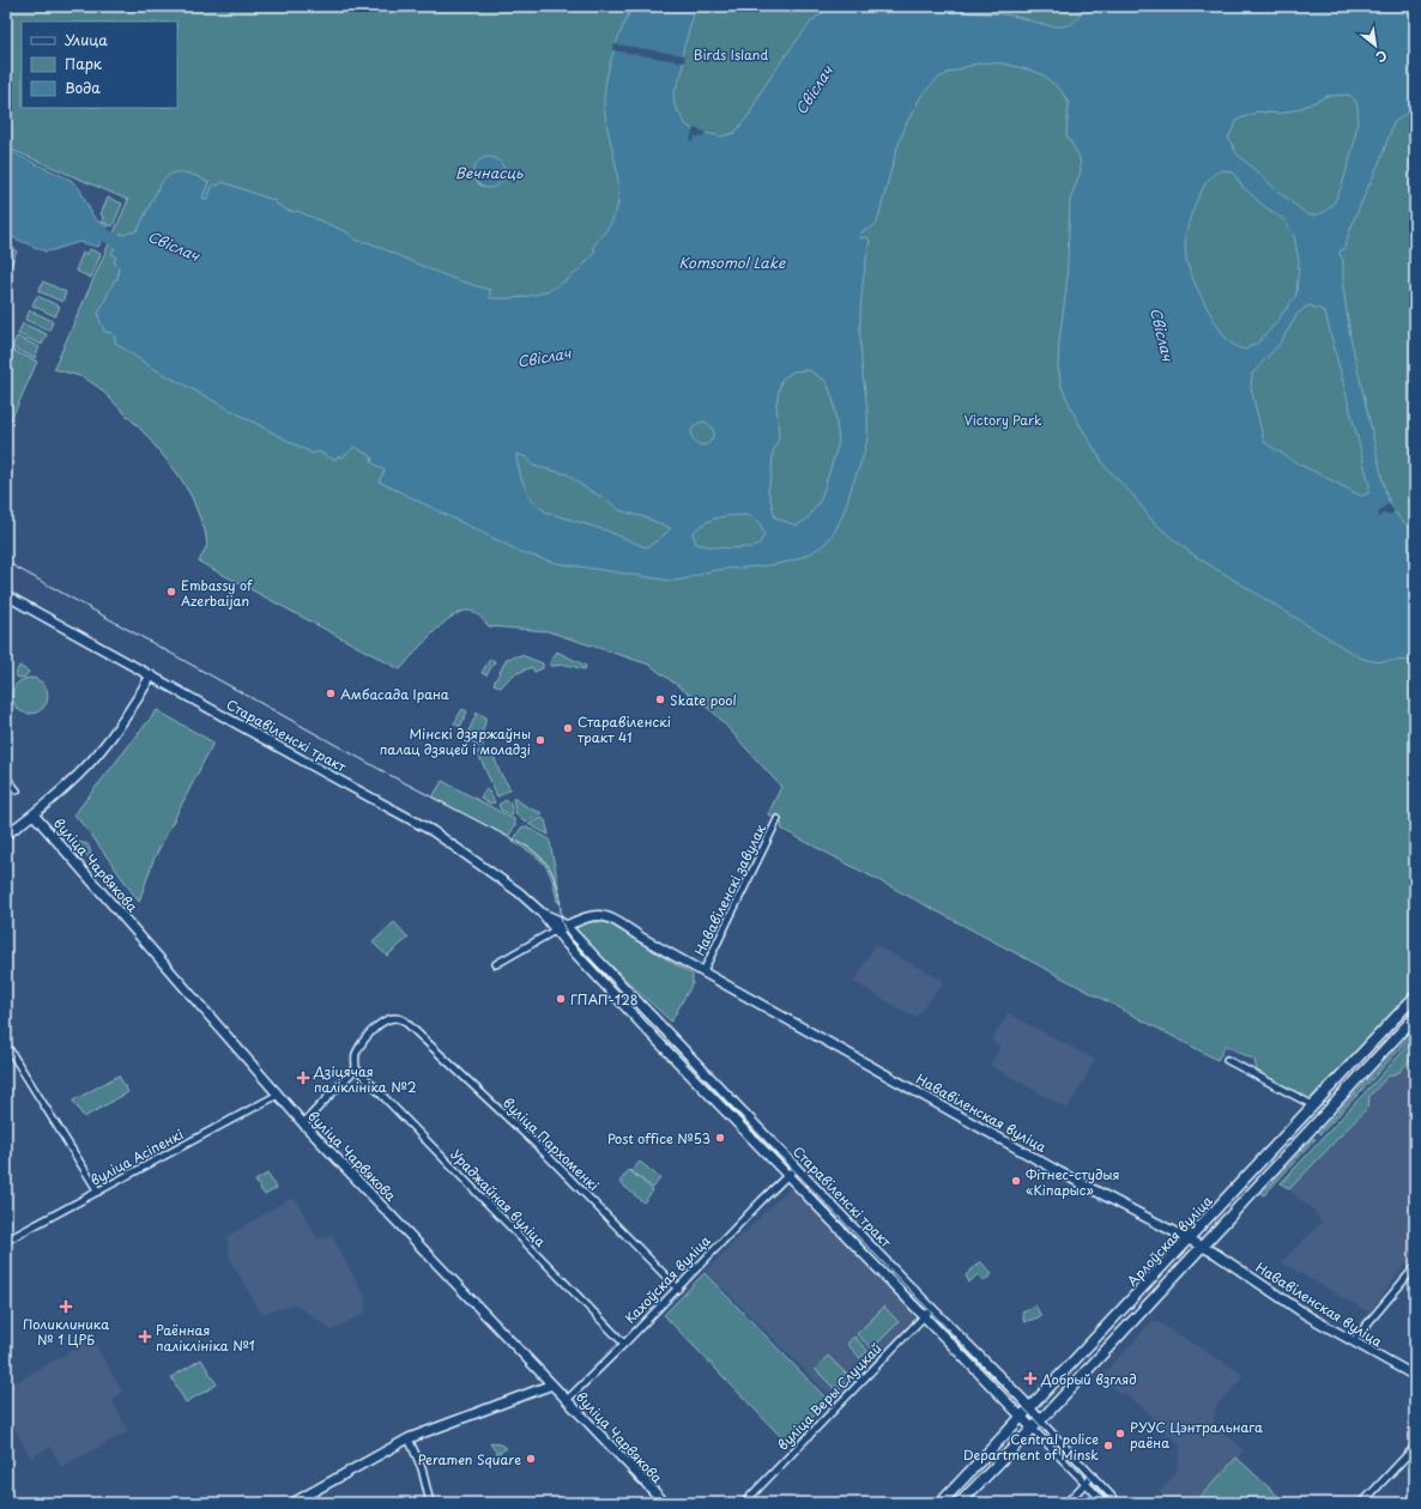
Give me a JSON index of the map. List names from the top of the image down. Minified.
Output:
{"streets":{"main road":["Старавіленскі тракт","вуліца Чарвякова","Нававіленская вуліца","Арлоўская вуліца"],"street":["Нававіленскі завулак","вуліца Пархоменкі","вуліца Асіпенкі","Ураджайная вуліца","Кахоўская вуліца","вуліца Веры Слуцкай"]},"crossings":[["Старавіленскі тракт","Нававіленская вуліца"],["Старавіленскі тракт","Арлоўская вуліца"],["Старавіленскі тракт","Кахоўская вуліца"],["Старавіленскі тракт","вуліца Веры Слуцкай"],["вуліца Чарвякова","вуліца Асіпенкі"],["вуліца Чарвякова","Кахоўская вуліца"],["Нававіленскі завулак","Нававіленская вуліца"],["Нававіленская вуліца","Арлоўская вуліца"],["вуліца Пархоменкі","Ураджайная вуліца"],["вуліца Пархоменкі","Кахоўская вуліца"],["Ураджайная вуліца","Кахоўская вуліца"]],"water":["Свіслач","Вечнасць","Komsomol Lake"],"parks":["Birds Island","Victory Park"],"places":{"other":["Embassy of Azerbaijan","Амбасада Ірана","Skate pool","Старавіленскі тракт 41","Мінскі дзяржаўны палац дзяцей і моладзі","ГПАП-128","Post office №53","Фітнес-студыя «Кіпарыс»","РУУС Цэнтральнага раёна","Central police Department of Minsk","Peramen Square"],"health":["Дзіцячая паліклініка №2","Поликлиника № 1 ЦРБ","Раённая паліклініка №1","Добрый взгляд"]},"legend":["Улица","Парк","Вода"],"north":"bottom right"}
